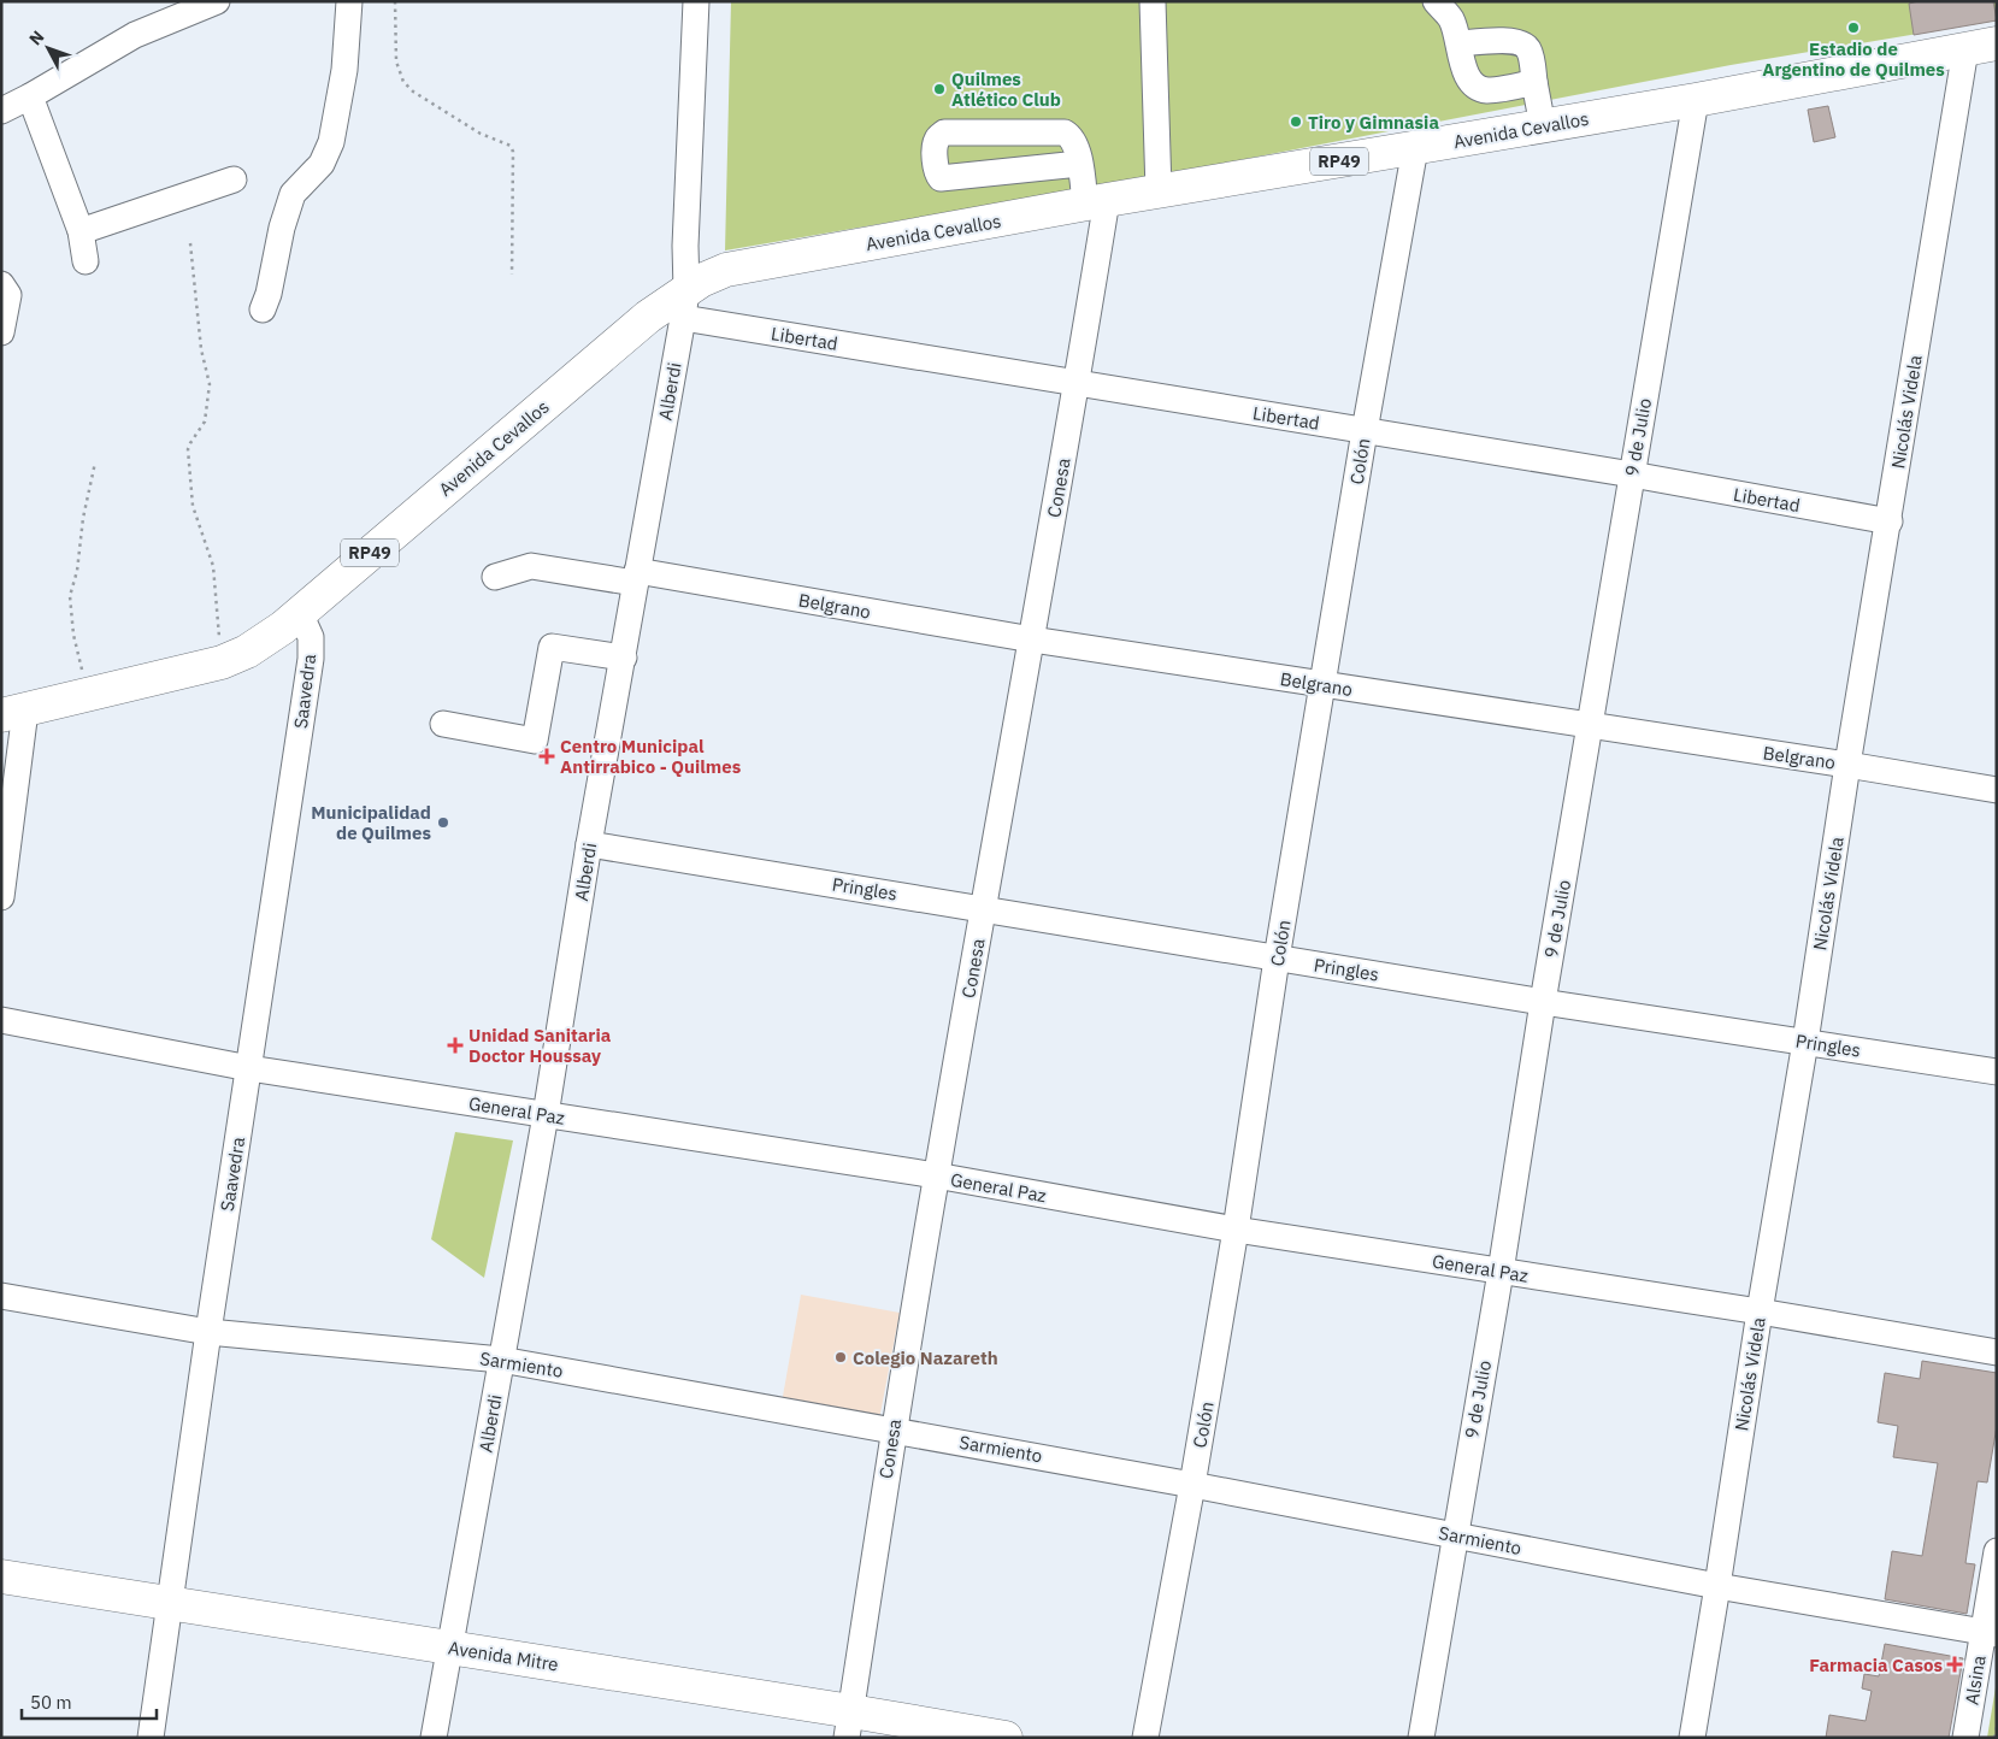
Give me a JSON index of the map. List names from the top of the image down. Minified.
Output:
{"streets":{"main road":["Avenida Cevallos","RP49","Avenida Mitre"],"street":["Libertad","Alberdi","Nicolás Videla","9 de Julio","Colón","Conesa","Belgrano","Saavedra","Pringles","General Paz","Sarmiento","Alsina"]},"crossings":[["Avenida Cevallos","Libertad"],["Avenida Cevallos","Alberdi"],["Avenida Cevallos","Nicolás Videla"],["Avenida Cevallos","9 de Julio"],["Avenida Cevallos","Colón"],["Avenida Cevallos","Conesa"],["Avenida Cevallos","Saavedra"],["Libertad","Alberdi"],["Libertad","Nicolás Videla"],["Libertad","9 de Julio"],["Libertad","Colón"],["Libertad","Conesa"],["Alberdi","Belgrano"],["Alberdi","Pringles"],["Alberdi","General Paz"],["Alberdi","Sarmiento"],["Alberdi","Avenida Mitre"],["Nicolás Videla","Belgrano"],["Nicolás Videla","Pringles"],["Nicolás Videla","General Paz"],["Nicolás Videla","Sarmiento"],["9 de Julio","Belgrano"],["9 de Julio","Pringles"],["9 de Julio","General Paz"],["9 de Julio","Sarmiento"],["Colón","Belgrano"],["Colón","Pringles"],["Colón","General Paz"],["Colón","Sarmiento"],["Conesa","Belgrano"],["Conesa","Pringles"],["Conesa","General Paz"],["Conesa","Sarmiento"],["Conesa","Avenida Mitre"],["Saavedra","General Paz"],["Saavedra","Sarmiento"],["Saavedra","Avenida Mitre"],["Sarmiento","Alsina"]],"places":{"other":["Estadio de Argentino de Quilmes","Quilmes Atlético Club","Tiro y Gimnasia","Municipalidad de Quilmes","Colegio Nazareth"],"health":["Centro Municipal Antirrabico - Quilmes","Unidad Sanitaria Doctor Houssay","Farmacia Casos"]},"scale_bar":"50 m","north":"top left"}
